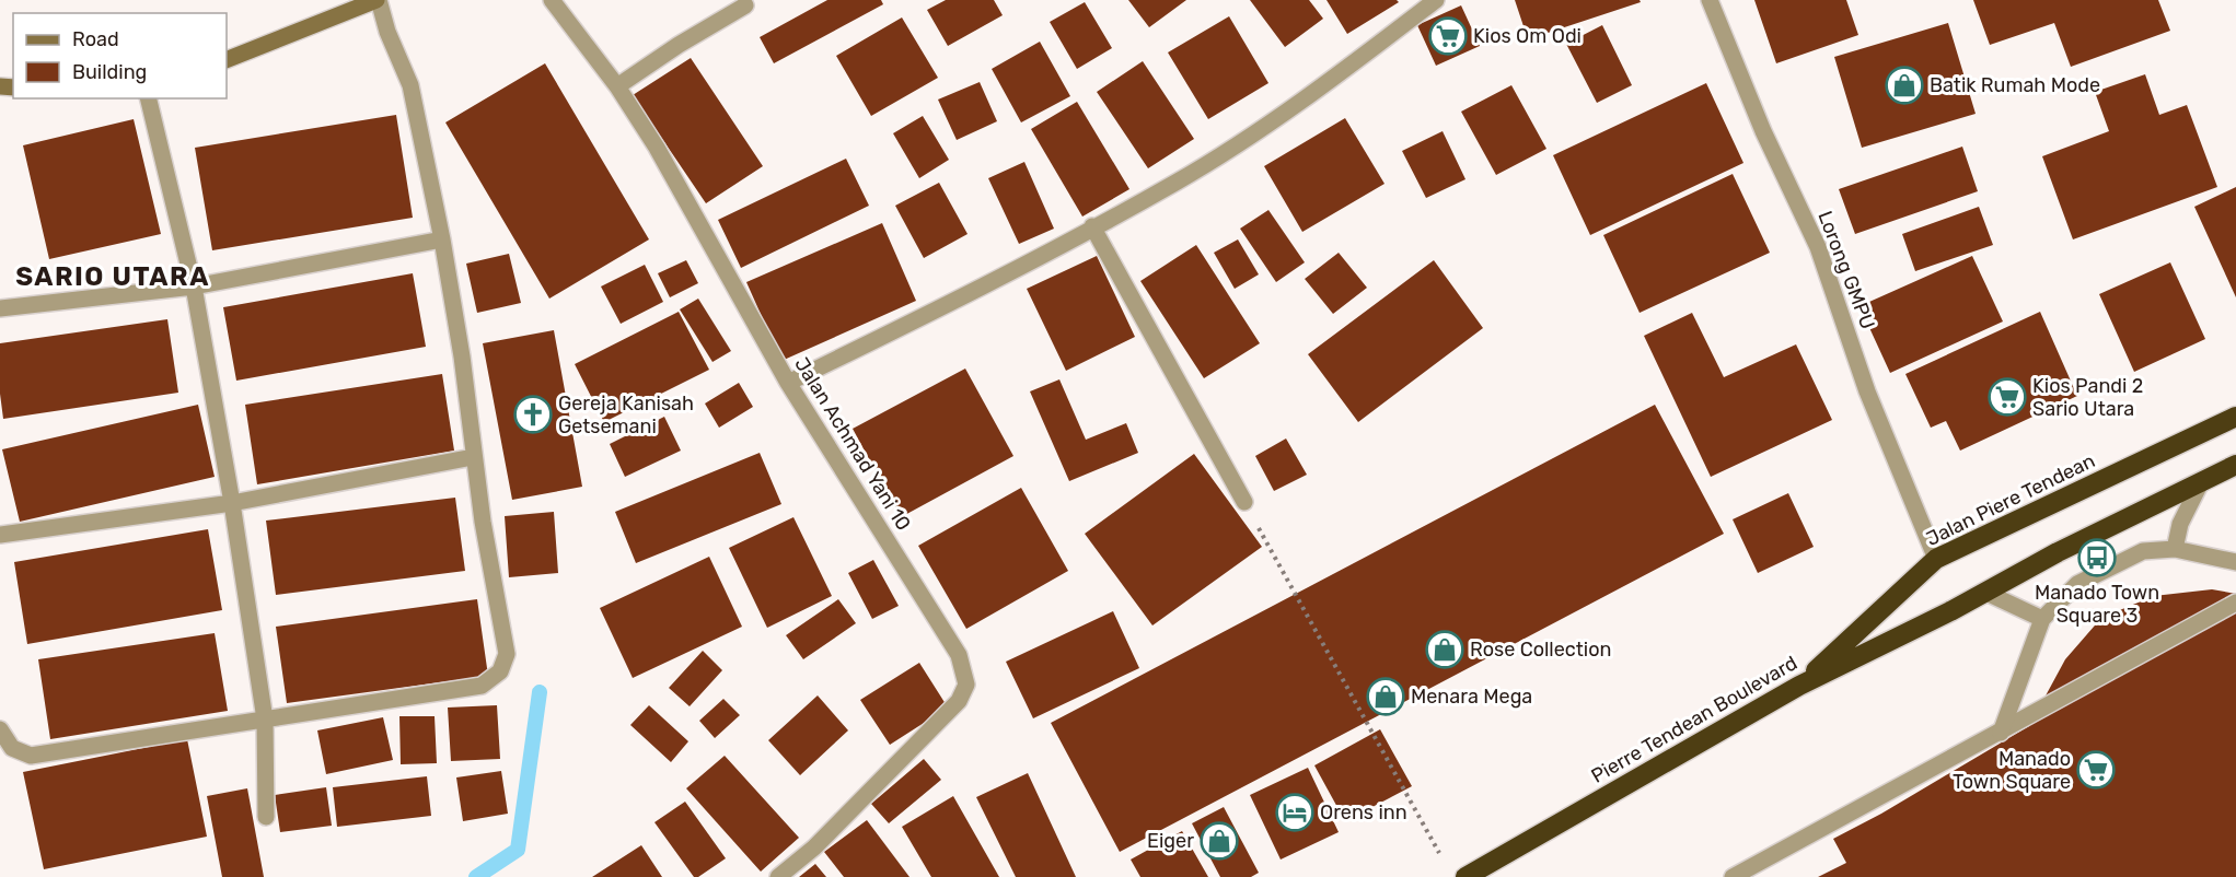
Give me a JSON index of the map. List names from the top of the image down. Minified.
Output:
{"streets":{"highway":["Jalan Piere Tendean","Pierre Tendean Boulevard"],"street":["Lorong GMPU","Jalan Achmad Yani 10"]},"crossings":[["Lorong GMPU","Jalan Piere Tendean"],["Jalan Piere Tendean","Pierre Tendean Boulevard"]],"districts":["SARIO UTARA"],"places":{"supermarket":["Kios Om Odi","Kios Pandi 2 Sario Utara","Manado Town Square"],"shop":["Batik Rumah Mode","Rose Collection","Menara Mega","Eiger"],"church":["Gereja Kanisah Getsemani"],"bus stop":["Manado Town Square 3"],"hotel":["Orens inn"]},"legend":["Road","Building"]}
